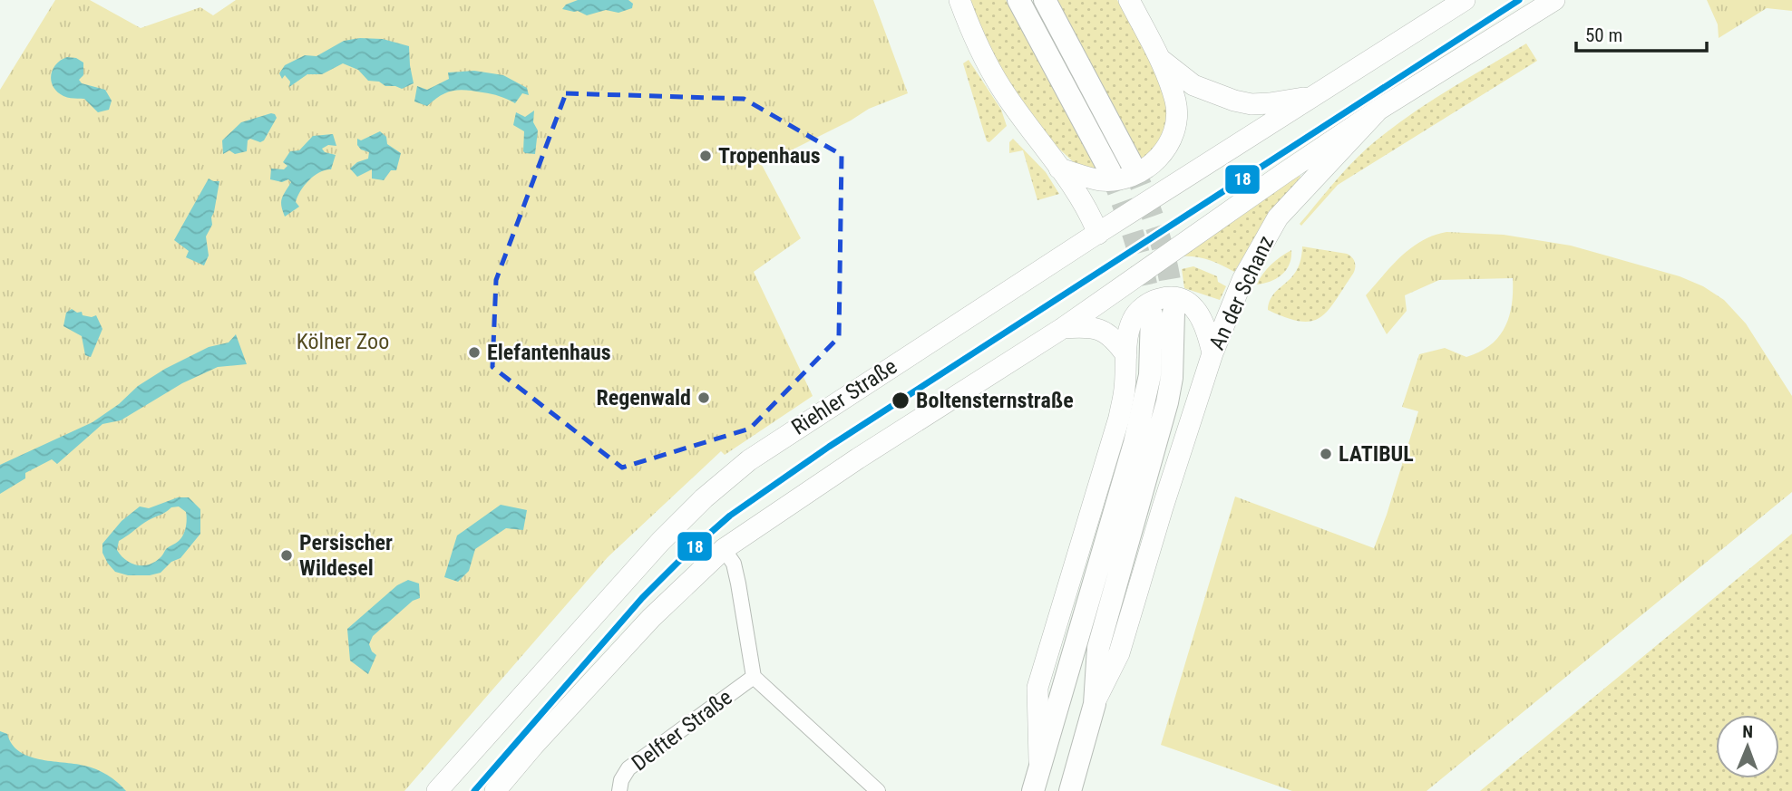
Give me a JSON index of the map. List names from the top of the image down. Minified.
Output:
{"streets":{"main road":["An der Schanz","Riehler Straße"],"street":["Delfter Straße"]},"parks":["Kölner Zoo"],"places":["Tropenhaus","Elefantenhaus","Regenwald","Boltensternstraße","LATIBUL","Persischer Wildesel"],"lines":["transit line 18"],"scale_bar":"50 m","north":"top"}
